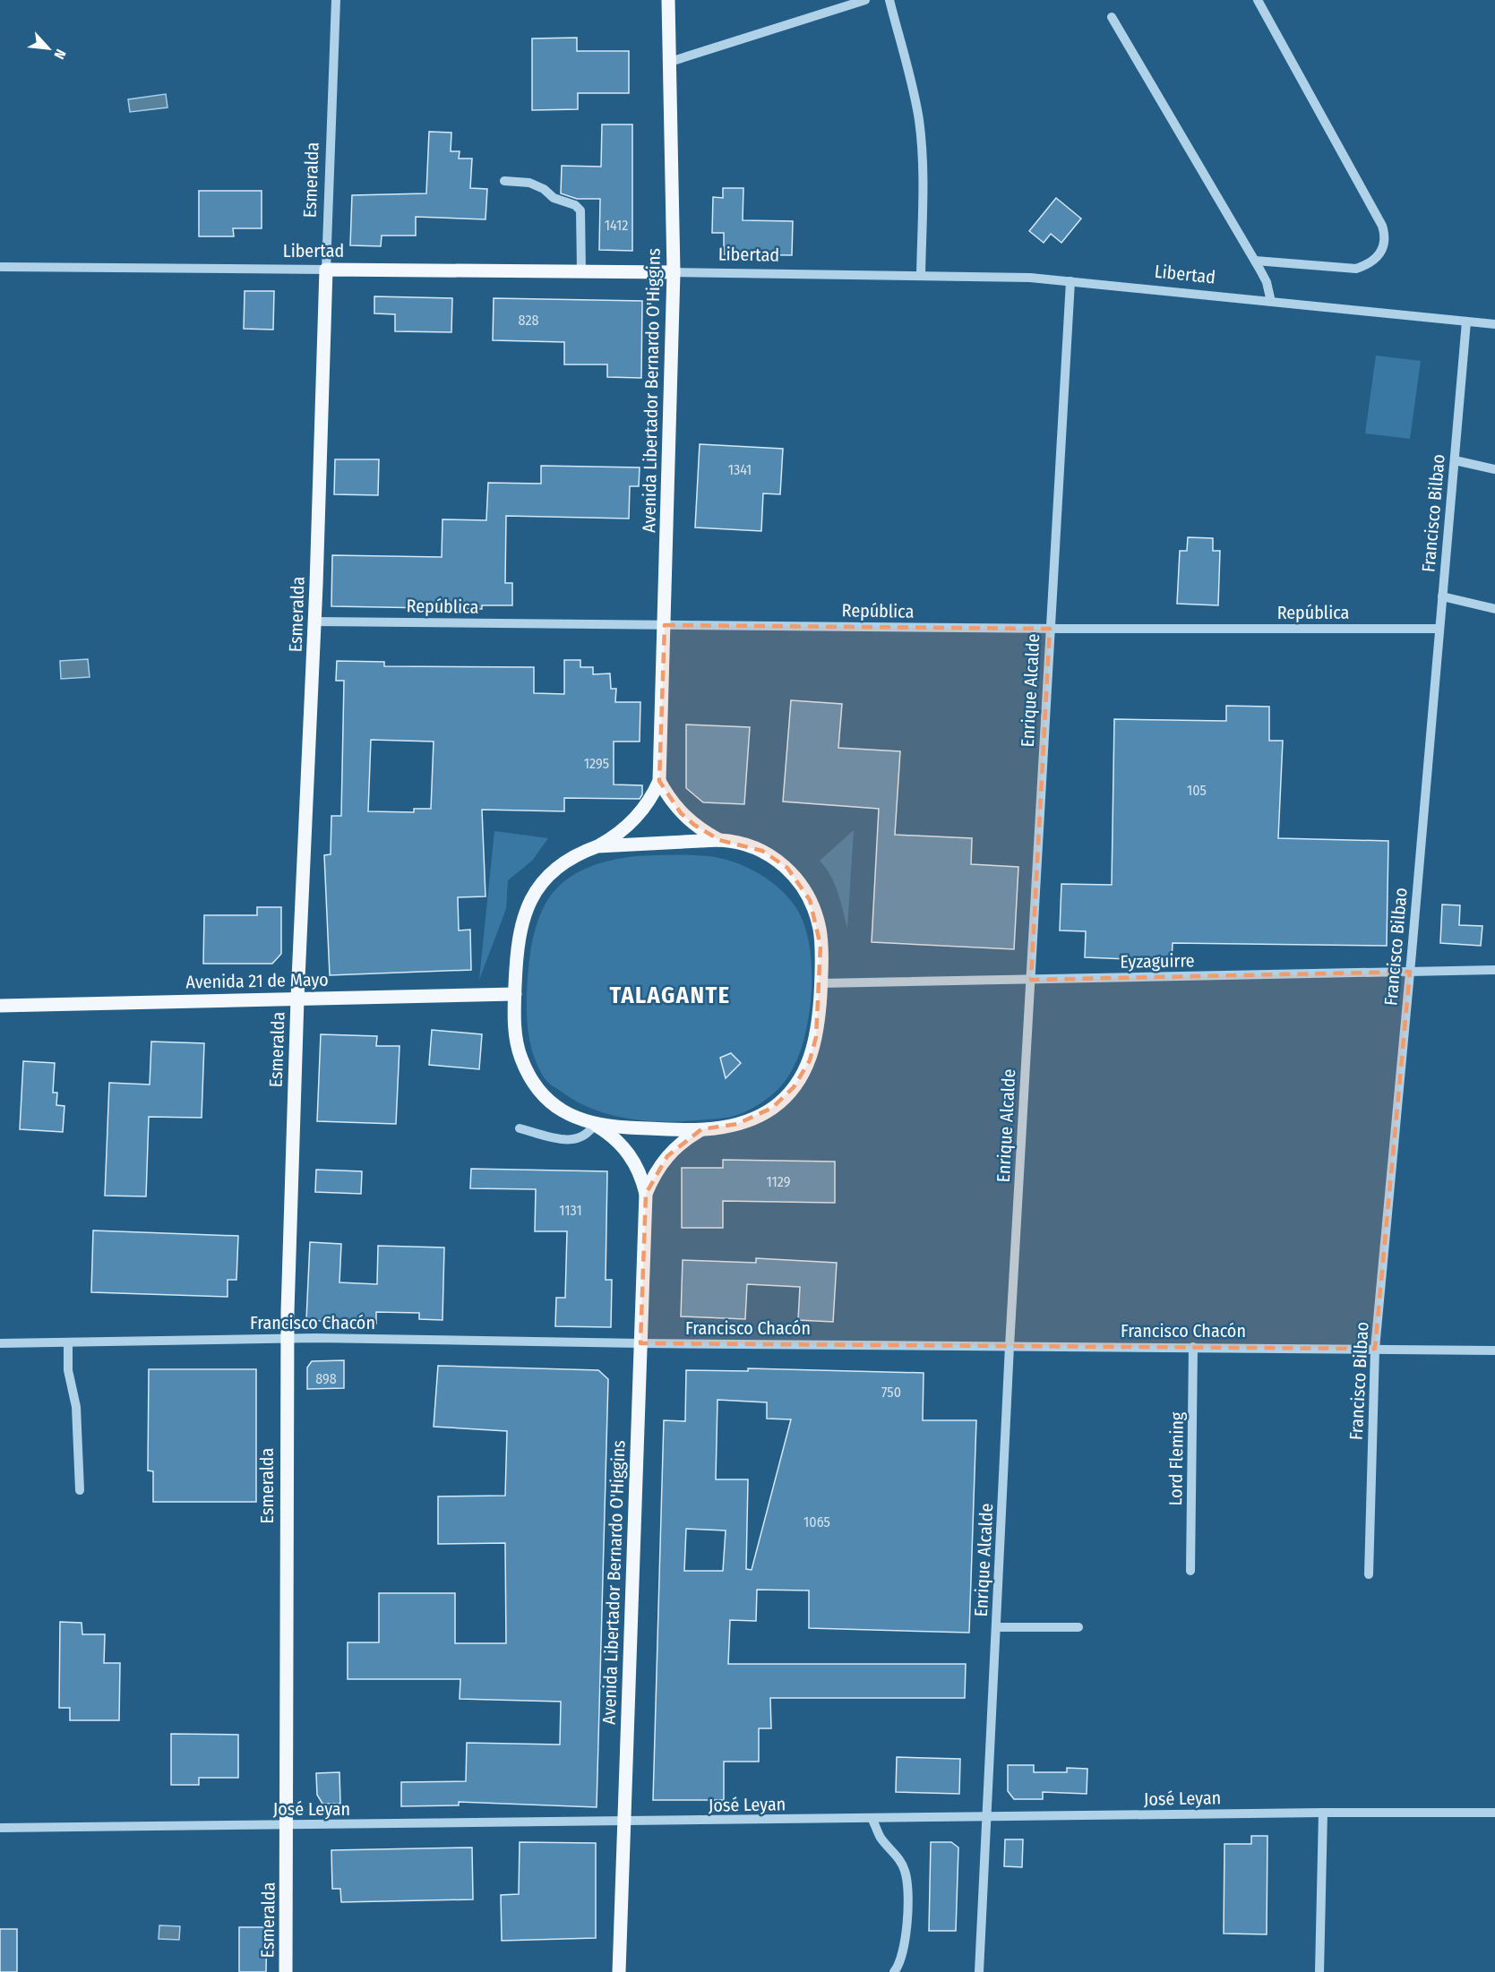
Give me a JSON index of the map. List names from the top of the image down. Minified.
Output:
{"streets":{"main road":["Esmeralda","Libertad","Avenida Libertador Bernardo O'Higgins","Avenida 21 de Mayo"],"street":["Francisco Bilbao","República","Enrique Alcalde","Eyzaguirre","Francisco Chacón","Lord Fleming","José Leyan"]},"crossings":[["Esmeralda","Libertad"],["Esmeralda","República"],["Esmeralda","Avenida 21 de Mayo"],["Esmeralda","Francisco Chacón"],["Esmeralda","José Leyan"],["Libertad","Avenida Libertador Bernardo O'Higgins"],["Libertad","Francisco Bilbao"],["Libertad","Enrique Alcalde"],["Avenida Libertador Bernardo O'Higgins","República"],["Avenida Libertador Bernardo O'Higgins","Francisco Chacón"],["Avenida Libertador Bernardo O'Higgins","José Leyan"],["Francisco Bilbao","República"],["Francisco Bilbao","Eyzaguirre"],["Francisco Bilbao","Francisco Chacón"],["República","Enrique Alcalde"],["Enrique Alcalde","Eyzaguirre"],["Enrique Alcalde","Francisco Chacón"],["Enrique Alcalde","José Leyan"],["Francisco Chacón","Lord Fleming"]],"districts":["TALAGANTE"],"house_numbers":["1412","828","1341","1295","105","1129","1131","898","750","1065"],"north":"bottom right"}
